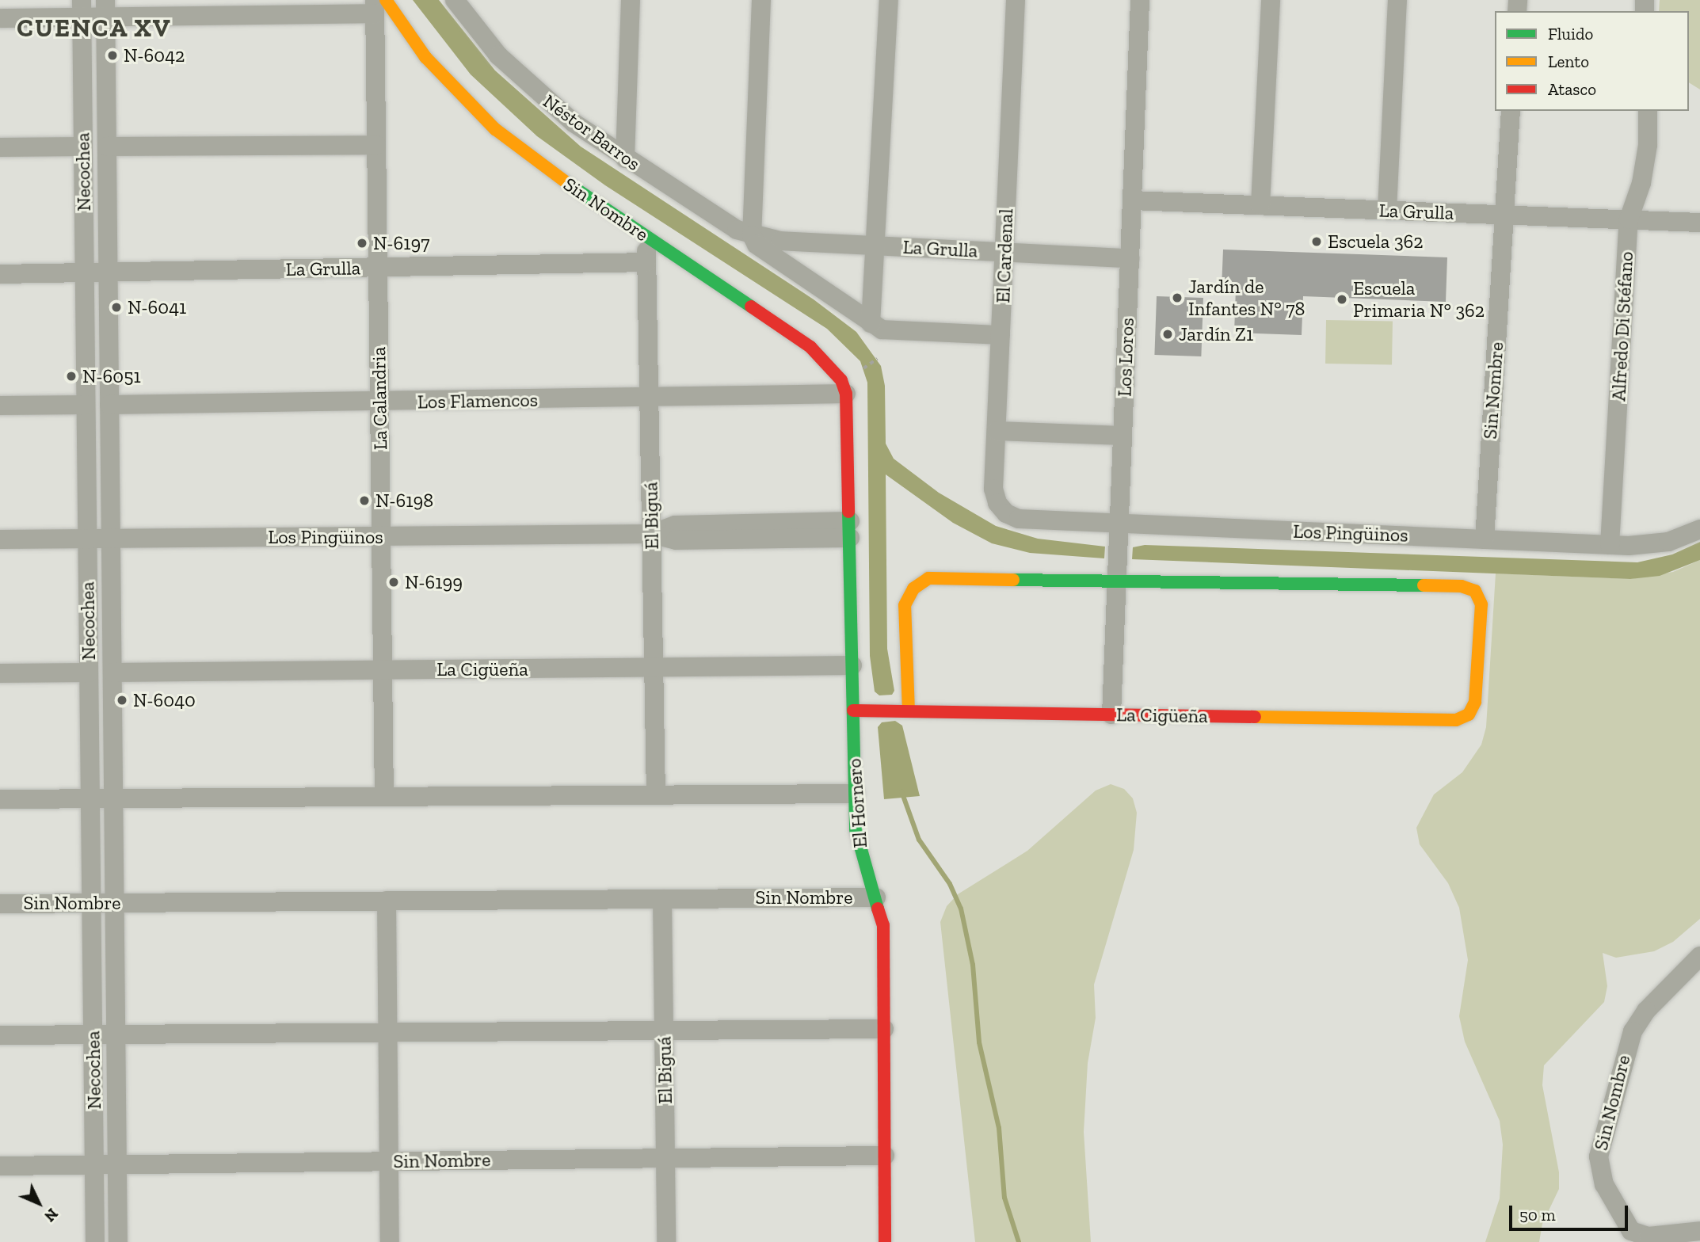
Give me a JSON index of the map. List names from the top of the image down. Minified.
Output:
{"streets":{"street":["Néstor Barros","Necochea","Sin Nombre","La Grulla","El Cardenal","Alfredo Di Stéfano","Los Loros","La Calandria","Los Flamencos","El Biguá","Los Pingüinos","La Cigüeña","El Hornero"]},"crossings":[["Néstor Barros","La Grulla"],["Necochea","Sin Nombre"],["Necochea","La Grulla"],["Necochea","Los Flamencos"],["Necochea","Los Pingüinos"],["Necochea","La Cigüeña"],["Sin Nombre","La Grulla"],["Sin Nombre","La Calandria"],["Sin Nombre","Los Flamencos"],["Sin Nombre","El Biguá"],["Sin Nombre","Los Pingüinos"],["Sin Nombre","El Hornero"],["La Grulla","El Cardenal"],["La Grulla","Alfredo Di Stéfano"],["La Grulla","Los Loros"],["La Grulla","La Calandria"],["La Grulla","El Biguá"],["El Cardenal","Los Pingüinos"],["Alfredo Di Stéfano","Los Pingüinos"],["Los Loros","Los Pingüinos"],["Los Loros","La Cigüeña"],["La Calandria","Los Flamencos"],["La Calandria","Los Pingüinos"],["La Calandria","La Cigüeña"],["Los Flamencos","El Biguá"],["Los Flamencos","El Hornero"],["El Biguá","Los Pingüinos"],["El Biguá","La Cigüeña"],["Los Pingüinos","El Hornero"],["La Cigüeña","El Hornero"]],"districts":["CUENCA XV"],"places":["N-6042","Escuela 362","N-6197","Jardín de Infantes N° 78","Escuela Primaria N° 362","N-6041","Jardín Z1","N-6051","N-6198","N-6199","N-6040"],"legend":["Fluido","Lento","Atasco"],"scale_bar":"50 m","north":"bottom right"}
